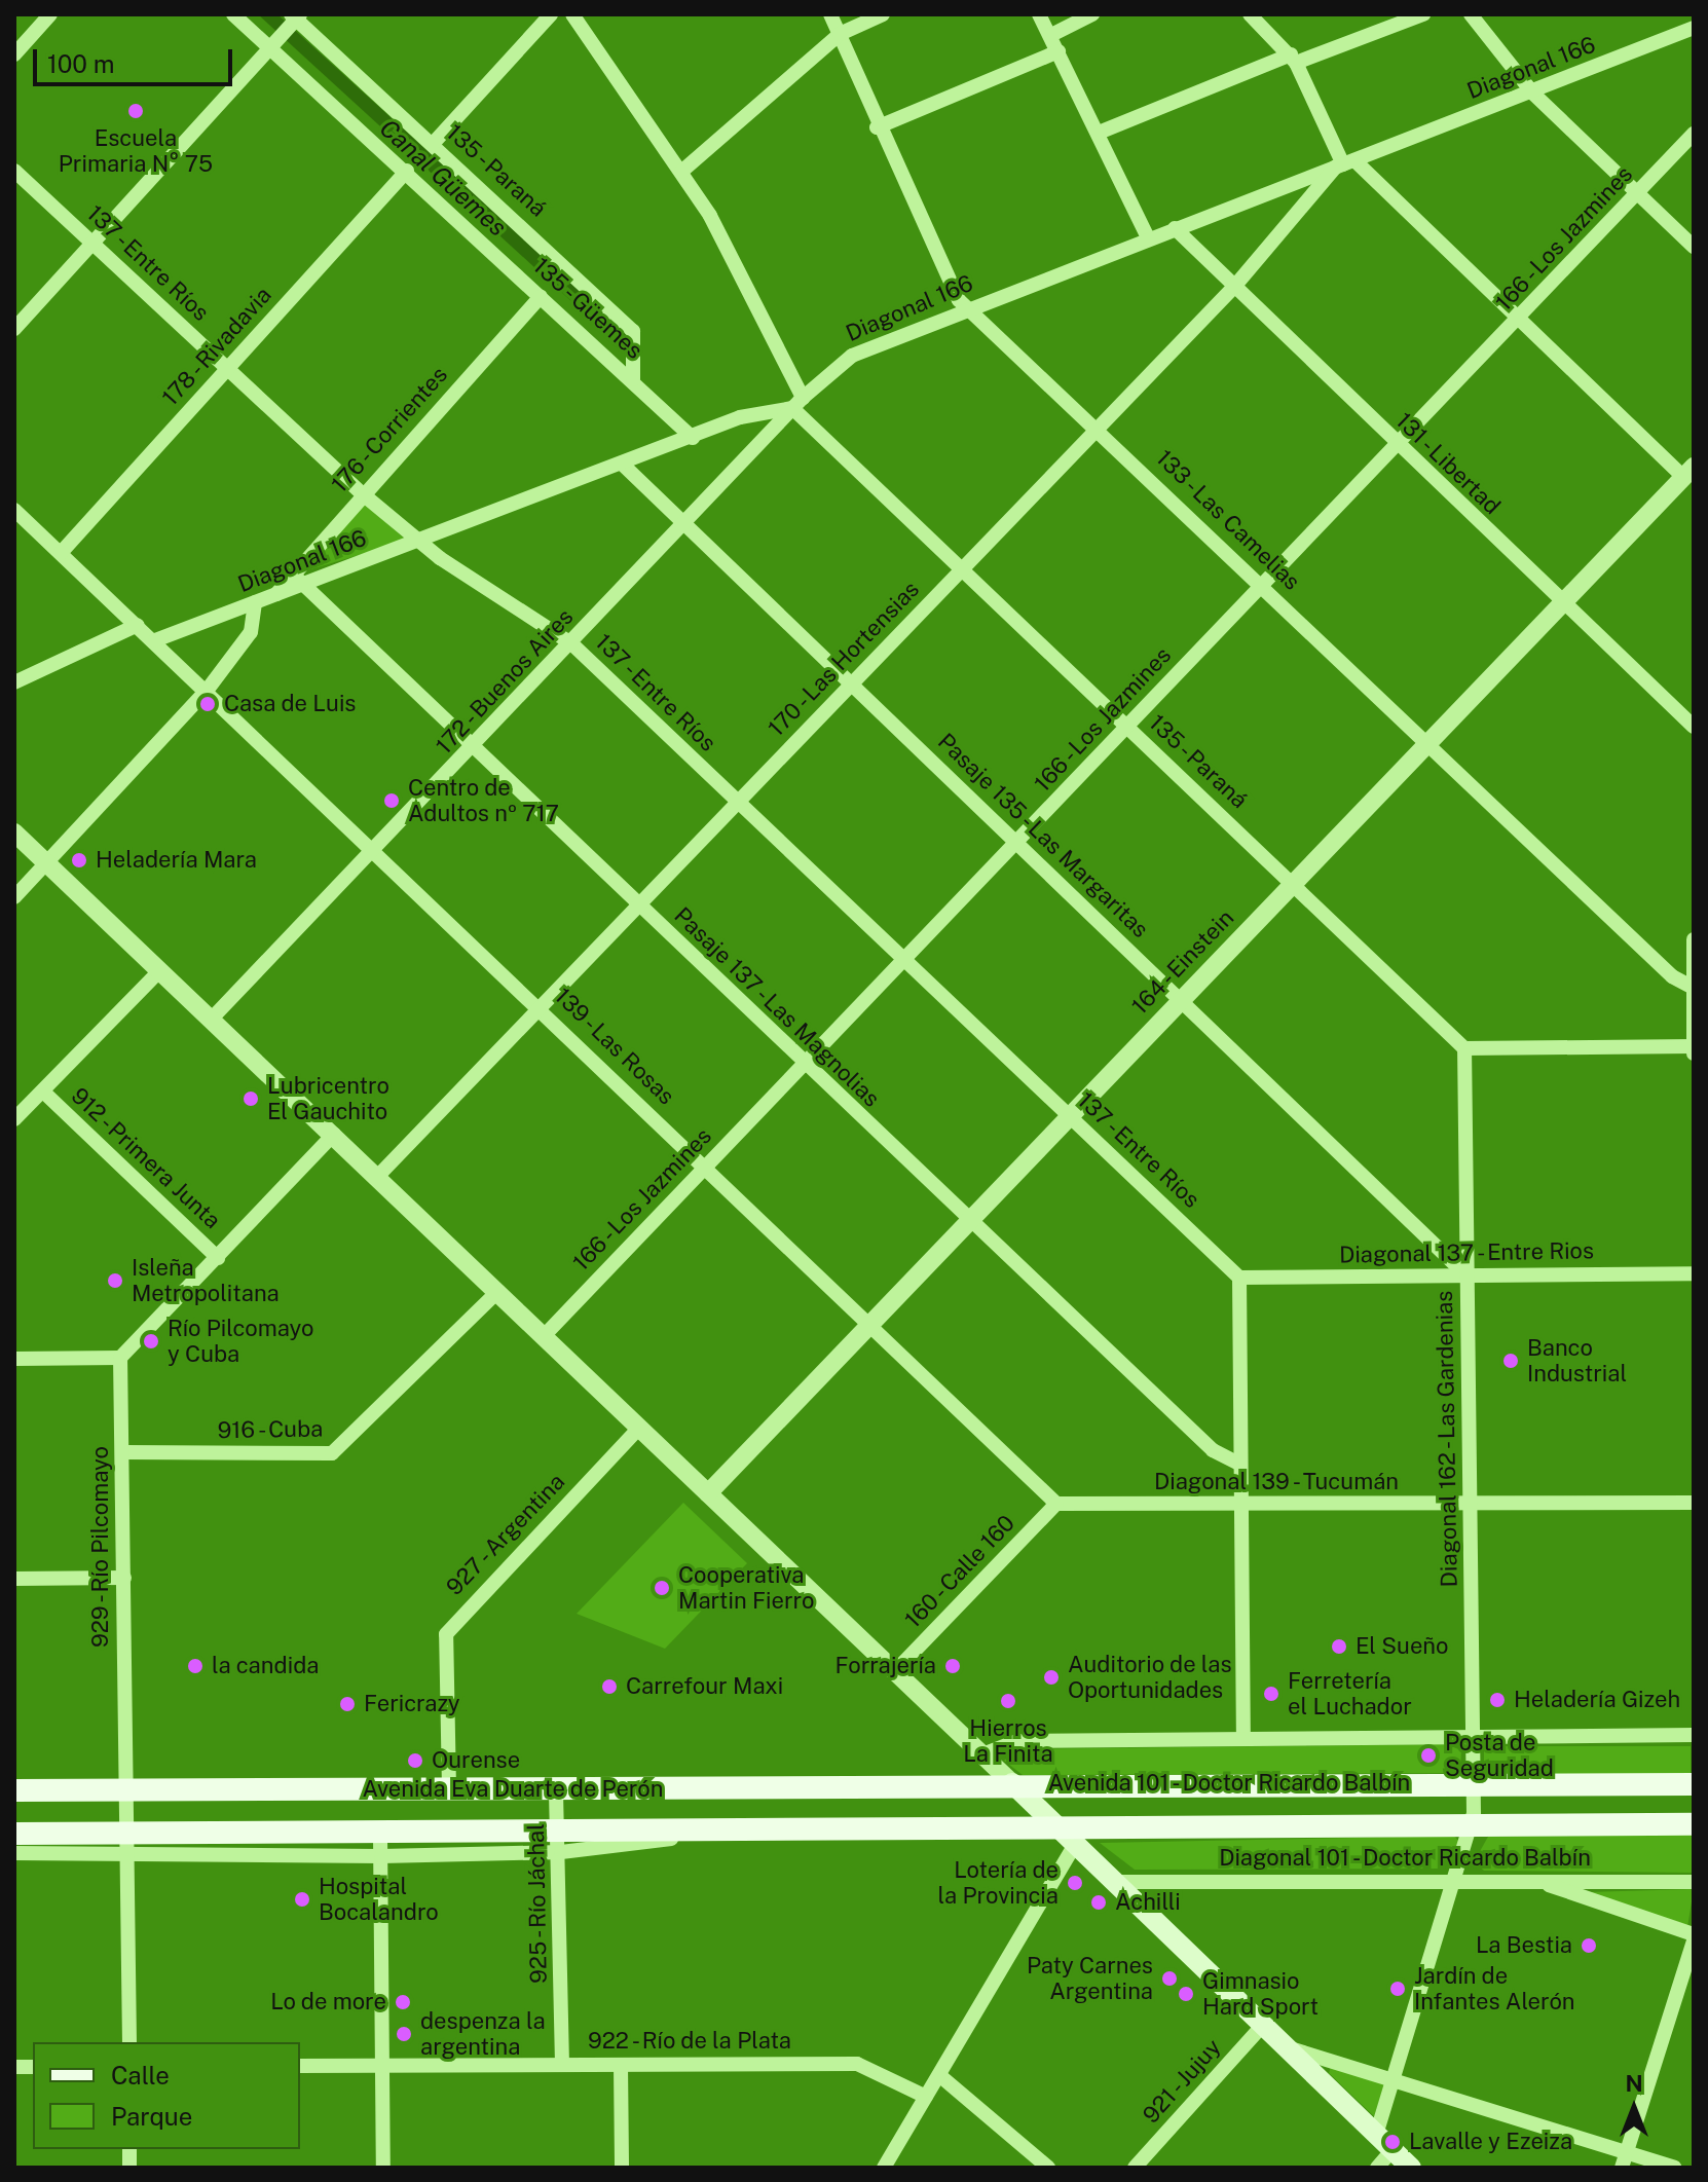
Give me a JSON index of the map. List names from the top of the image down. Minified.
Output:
{"streets":{"main road":["Avenida 101 - Doctor Ricardo Balbín","Avenida Eva Duarte de Perón"],"street":["Diagonal 166","135 - Paraná","166 - Los Jazmines","137 - Entre Ríos","135 - Güemes","178 - Rivadavia","176 - Corrientes","131 - Libertad","133 - Las Camelias","170 - Las Hortensias","172 - Buenos Aires","Pasaje 135 - Las Margaritas","164 - Einstein","Pasaje 137 - Las Magnolias","139 - Las Rosas","912 - Primera Junta","Diagonal 137 - Entre Rios","916 - Cuba","Diagonal 162 - Las Gardenias","Diagonal 139 - Tucumán","927 - Argentina","929 - Río Pilcomayo","160 - Calle 160","Diagonal 101 - Doctor Ricardo Balbín","925 - Río Jáchal","922 - Río de la Plata","921 - Jujuy"]},"crossings":[["Diagonal 166","135 - Paraná"],["Diagonal 166","137 - Entre Ríos"],["Diagonal 166","135 - Güemes"],["Diagonal 166","176 - Corrientes"],["Diagonal 166","131 - Libertad"],["Diagonal 166","133 - Las Camelias"],["Diagonal 166","170 - Las Hortensias"],["Diagonal 166","172 - Buenos Aires"],["Diagonal 166","Pasaje 135 - Las Margaritas"],["Diagonal 166","Pasaje 137 - Las Magnolias"],["Diagonal 166","139 - Las Rosas"],["135 - Paraná","166 - Los Jazmines"],["135 - Paraná","135 - Güemes"],["135 - Paraná","170 - Las Hortensias"],["135 - Paraná","172 - Buenos Aires"],["135 - Paraná","164 - Einstein"],["135 - Paraná","Diagonal 162 - Las Gardenias"],["166 - Los Jazmines","137 - Entre Ríos"],["166 - Los Jazmines","131 - Libertad"],["166 - Los Jazmines","133 - Las Camelias"],["166 - Los Jazmines","Pasaje 135 - Las Margaritas"],["166 - Los Jazmines","Pasaje 137 - Las Magnolias"],["166 - Los Jazmines","139 - Las Rosas"],["137 - Entre Ríos","178 - Rivadavia"],["137 - Entre Ríos","176 - Corrientes"],["137 - Entre Ríos","170 - Las Hortensias"],["137 - Entre Ríos","172 - Buenos Aires"],["137 - Entre Ríos","164 - Einstein"],["137 - Entre Ríos","Diagonal 137 - Entre Rios"],["135 - Güemes","178 - Rivadavia"],["135 - Güemes","176 - Corrientes"],["178 - Rivadavia","139 - Las Rosas"],["176 - Corrientes","Pasaje 137 - Las Magnolias"],["131 - Libertad","170 - Las Hortensias"],["131 - Libertad","164 - Einstein"],["133 - Las Camelias","170 - Las Hortensias"],["133 - Las Camelias","164 - Einstein"],["170 - Las Hortensias","Pasaje 135 - Las Margaritas"],["170 - Las Hortensias","Pasaje 137 - Las Magnolias"],["170 - Las Hortensias","139 - Las Rosas"],["172 - Buenos Aires","Pasaje 135 - Las Margaritas"],["172 - Buenos Aires","Pasaje 137 - Las Magnolias"],["172 - Buenos Aires","139 - Las Rosas"],["Pasaje 135 - Las Margaritas","164 - Einstein"],["Pasaje 135 - Las Margaritas","Diagonal 137 - Entre Rios"],["Pasaje 135 - Las Margaritas","Diagonal 162 - Las Gardenias"],["164 - Einstein","Pasaje 137 - Las Magnolias"],["164 - Einstein","139 - Las Rosas"],["139 - Las Rosas","Diagonal 139 - Tucumán"],["139 - Las Rosas","160 - Calle 160"],["Diagonal 137 - Entre Rios","Diagonal 162 - Las Gardenias"],["916 - Cuba","929 - Río Pilcomayo"],["Diagonal 162 - Las Gardenias","Diagonal 139 - Tucumán"],["Diagonal 162 - Las Gardenias","Avenida 101 - Doctor Ricardo Balbín"],["Diagonal 162 - Las Gardenias","Diagonal 101 - Doctor Ricardo Balbín"],["Diagonal 139 - Tucumán","160 - Calle 160"],["927 - Argentina","Avenida Eva Duarte de Perón"],["929 - Río Pilcomayo","Avenida Eva Duarte de Perón"],["Avenida 101 - Doctor Ricardo Balbín","Avenida Eva Duarte de Perón"],["Avenida Eva Duarte de Perón","925 - Río Jáchal"],["925 - Río Jáchal","922 - Río de la Plata"]],"water":["Canal Güemes"],"places":["Escuela Primaria N° 75","Casa de Luis","Centro de Adultos nº 717","Heladería Mara","Lubricentro El Gauchito","Isleña Metropolitana","Río Pilcomayo y Cuba","Banco Industrial","Cooperativa Martin Fierro","El Sueño","la candida","Forrajería","Auditorio de las Oportunidades","Carrefour Maxi","Ferretería el Luchador","Heladería Gizeh","Hierros La Finita","Fericrazy","Posta de Seguridad","Ourense","Lotería de la Provincia","Hospital Bocalandro","Achilli","La Bestia","Paty Carnes Argentina","Jardín de Infantes Alerón","Gimnasio Hard Sport","Lo de more","despenza la argentina","Lavalle y Ezeiza"],"legend":["Calle","Parque"],"scale_bar":"100 m","north":"top"}
